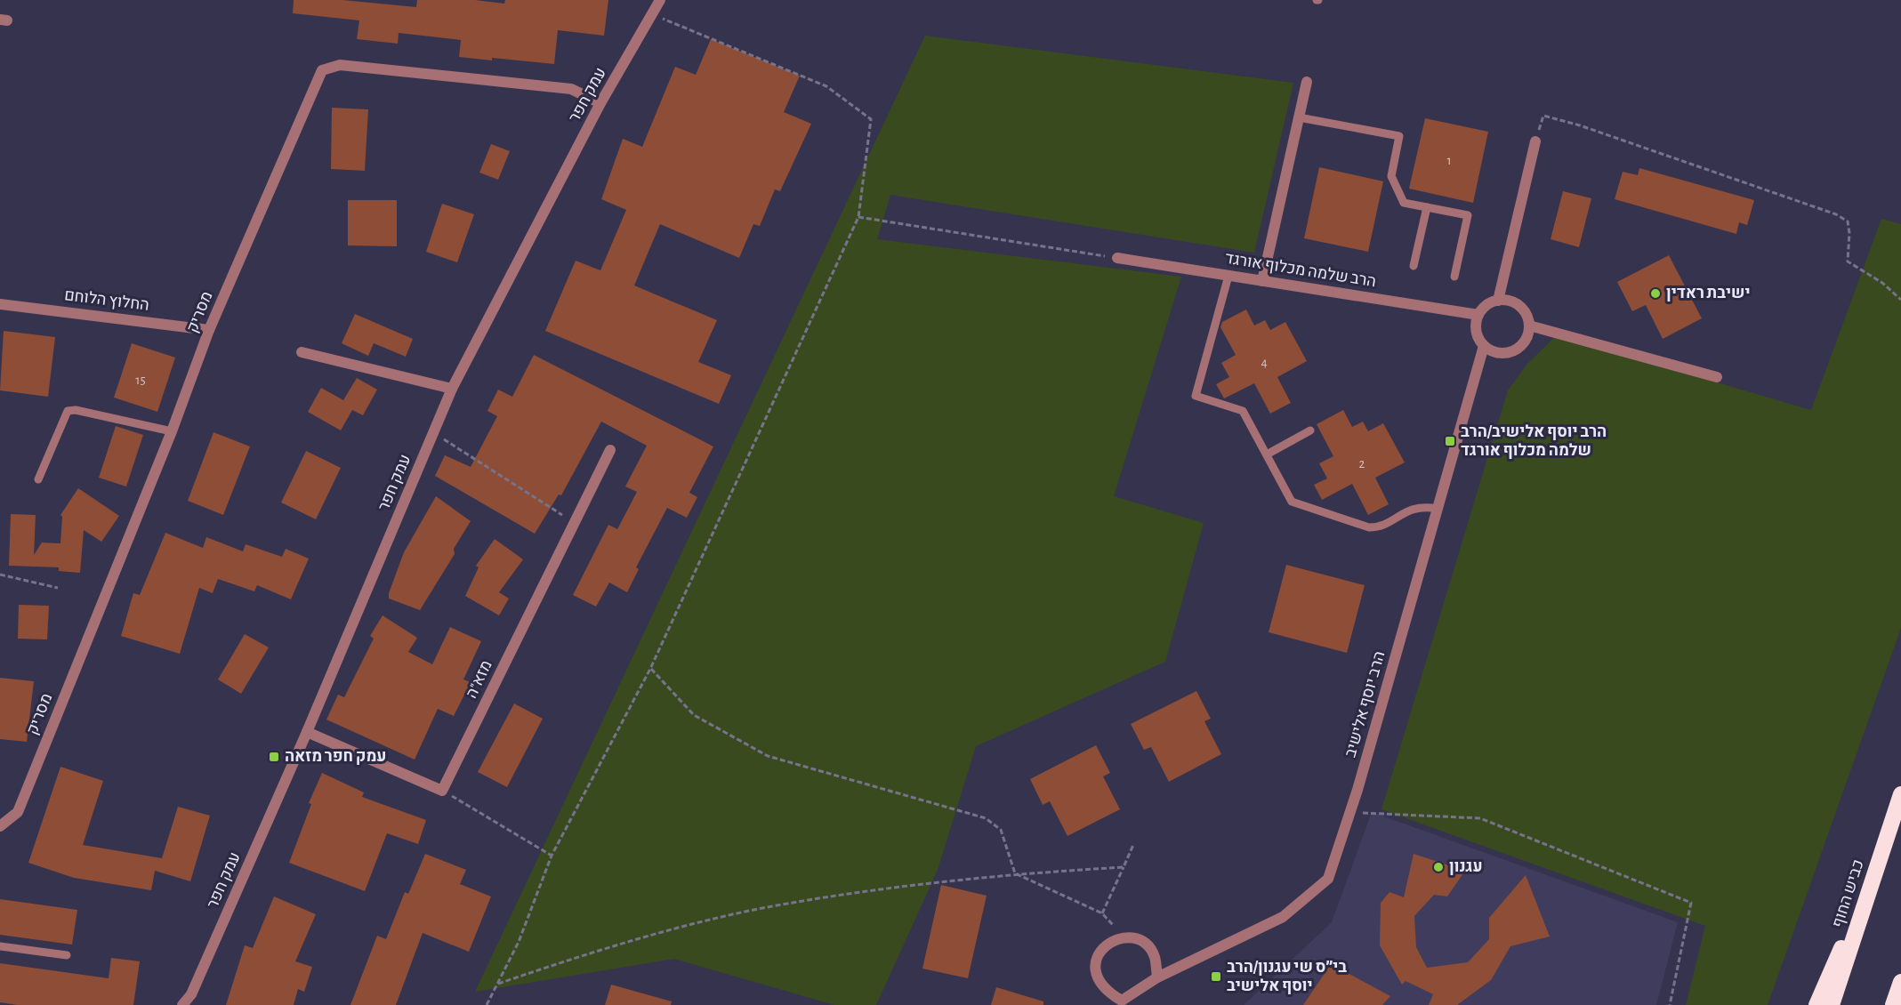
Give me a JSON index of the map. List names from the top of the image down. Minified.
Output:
{"streets":{"highway":["כביש החוף"],"street":["עמק חפר","הרב שלמה מכלוף אורגד","החלוץ הלוחם","מסריק","מזא\"ה","הרב יוסף אלישיב"]},"crossings":[["עמק חפר","מסריק"],["הרב שלמה מכלוף אורגד","הרב יוסף אלישיב"],["החלוץ הלוחם","מסריק"]],"places":{"other":["ישיבת ראדין","עגנון"],"transit":["הרב יוסף אלישיב/הרב שלמה מכלוף אורגד","עמק חפר מזאה","בי״ס שי עגנון/הרב יוסף אלישיב"]},"house_numbers":["1","4","15","2"]}
